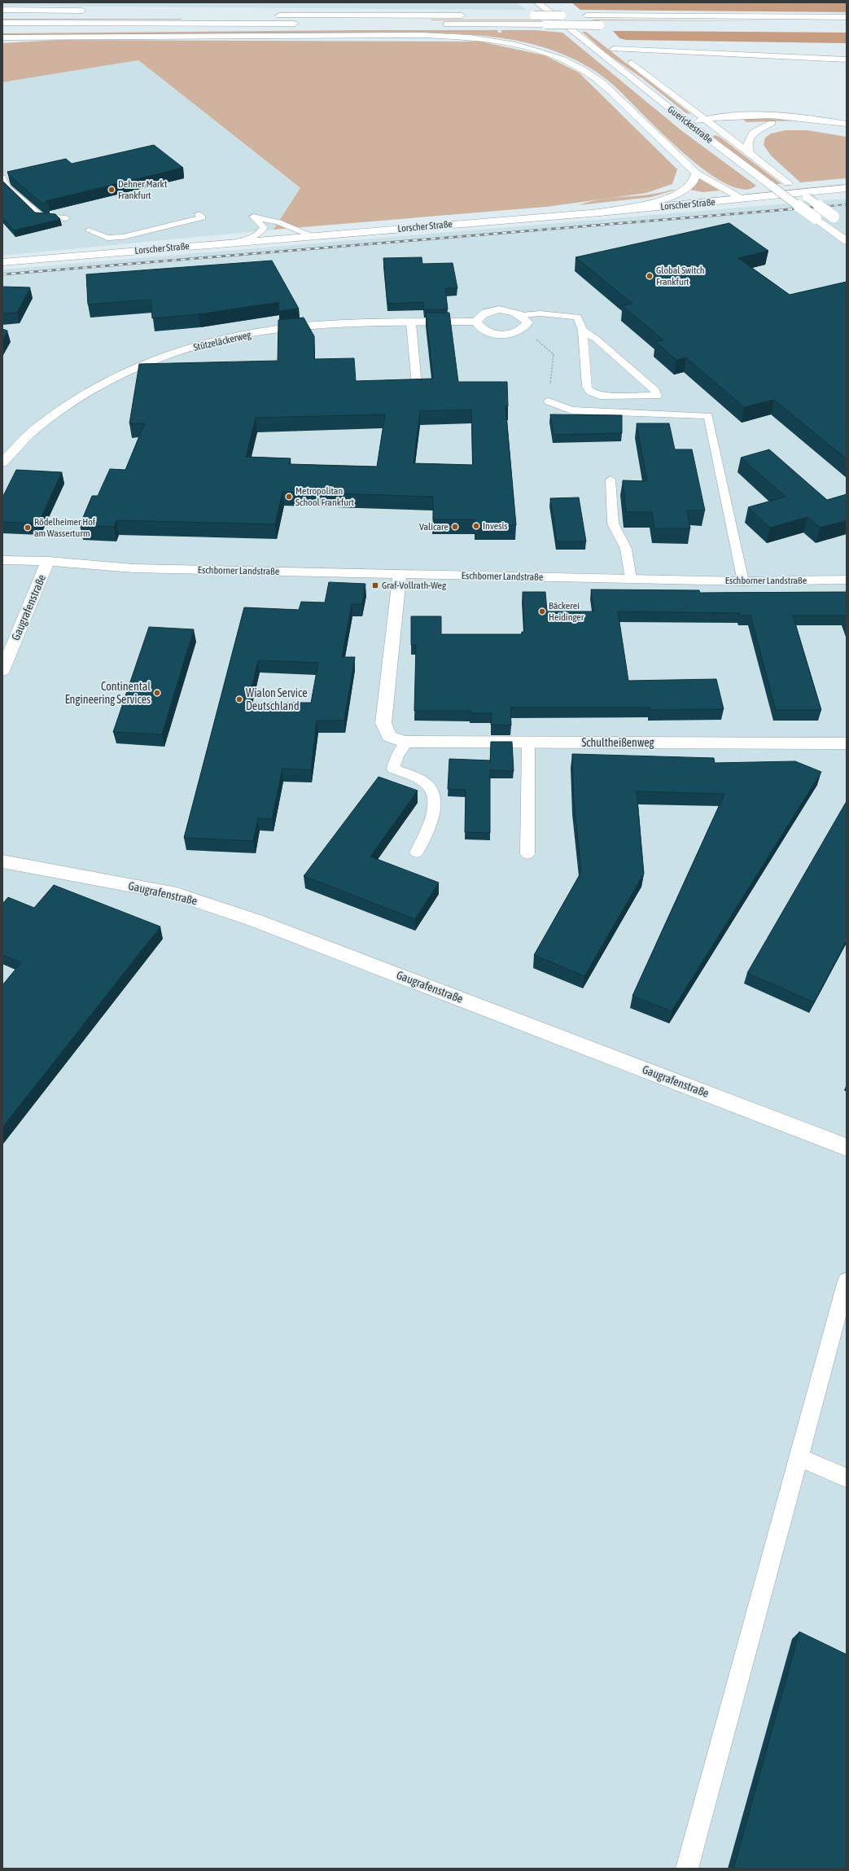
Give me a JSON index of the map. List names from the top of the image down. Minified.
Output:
{"streets":{"main road":["Guerickestraße","Lorscher Straße","Stützeläckerweg","Eschborner Landstraße","Gaugrafenstraße","Schultheißenweg"]},"crossings":[["Eschborner Landstraße","Gaugrafenstraße"],["Eschborner Landstraße","Schultheißenweg"]],"places":{"other":["Dehner Markt Frankfurt","Global Switch Frankfurt","Metropolitan School Frankfurt","Invesis","Valicare","Rödelheimer Hof am Wasserturm","Bäckerei Heidinger","Continental Engineering Services","Wialon Service Deutschland"],"transit":["Graf-Vollrath-Weg"]}}
